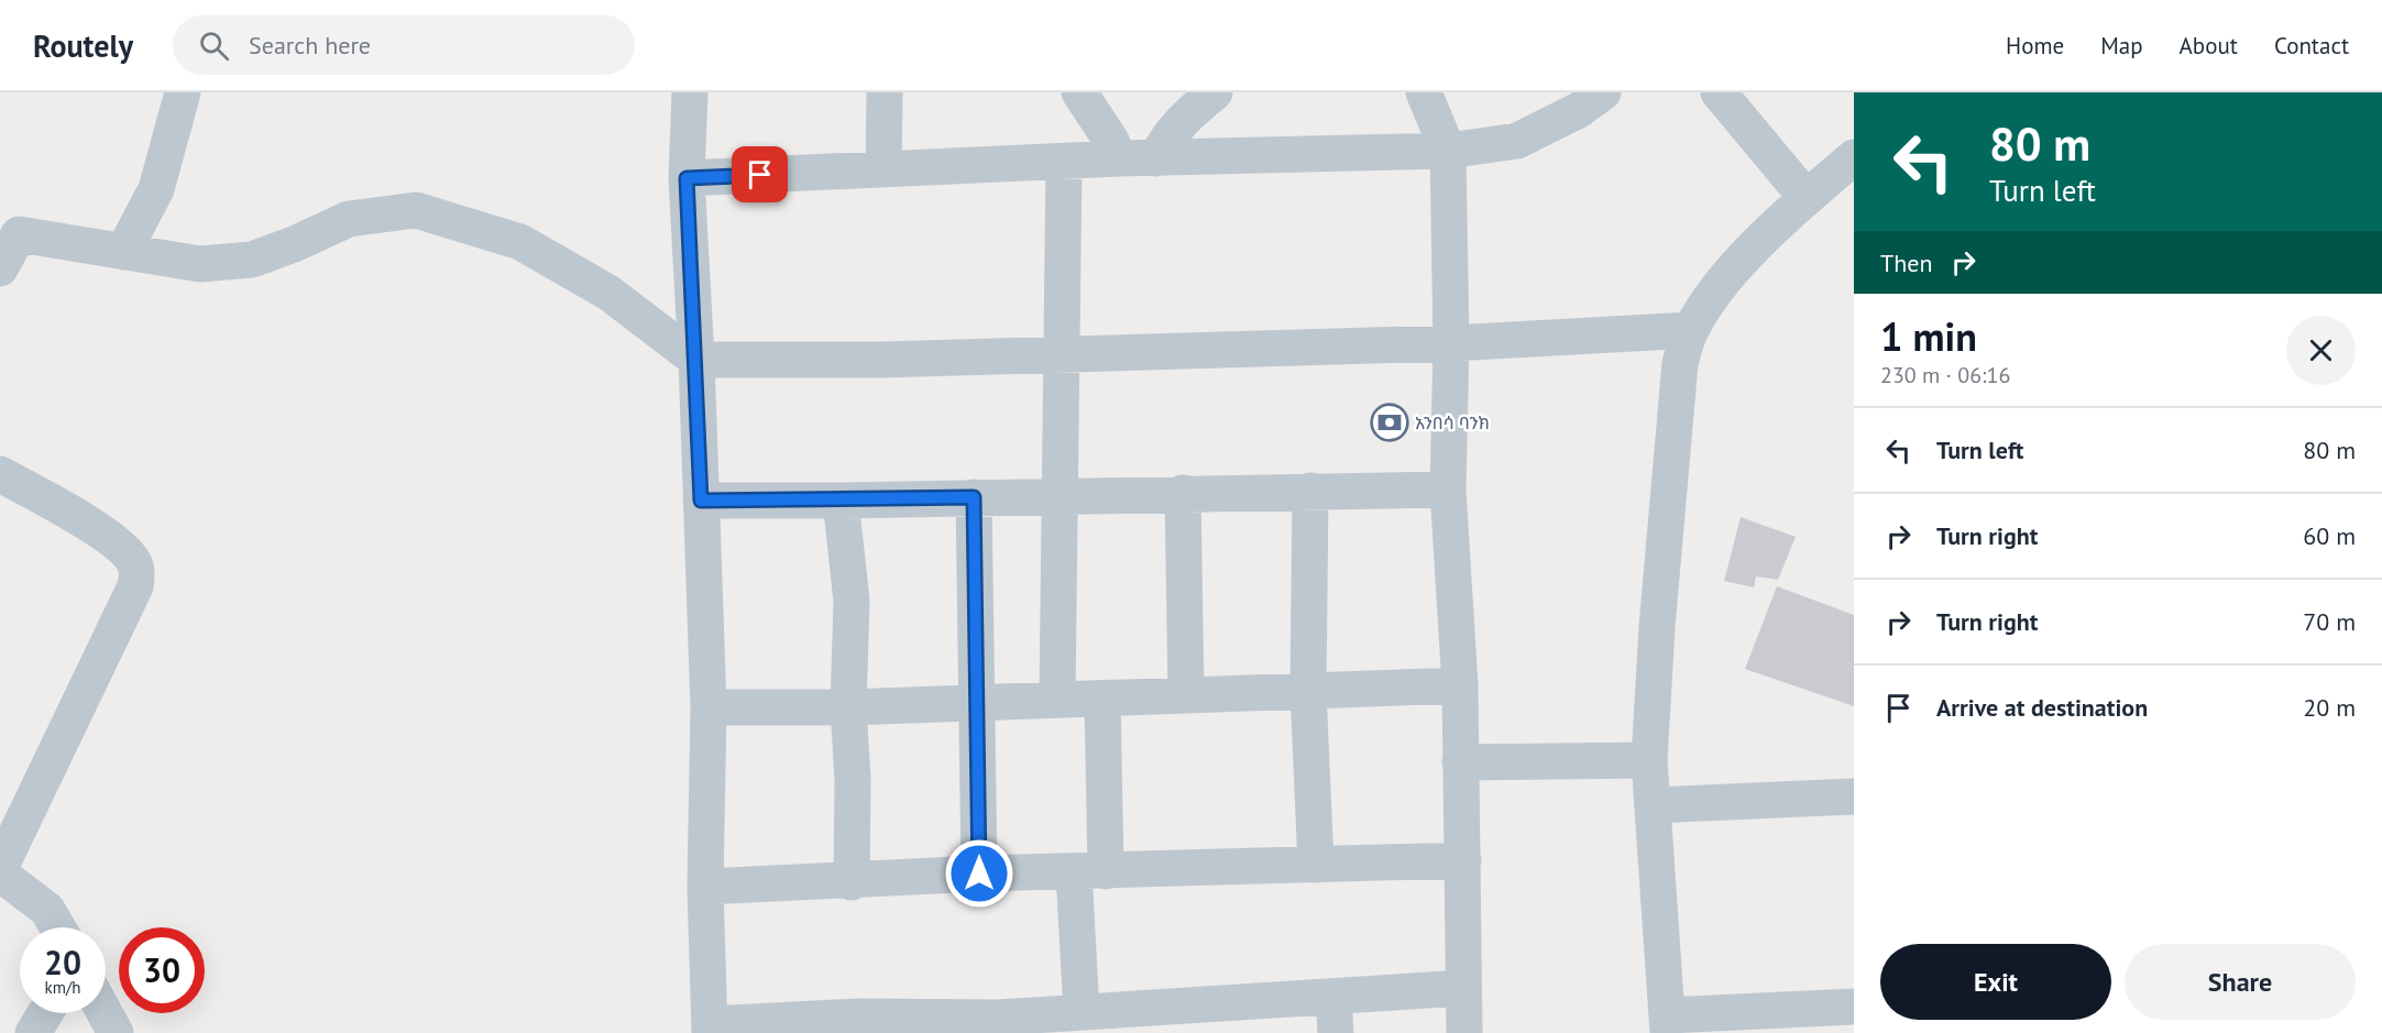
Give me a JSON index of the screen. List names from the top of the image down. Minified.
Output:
{"places":{"bank":["አንበሳ ባንክ"]},"page":{"header":"Routely","search":"Search here","nav":["Home","Map","About","Contact"],"turn":["80 m","Turn left"],"then":"Then","heading":["1 min","230 m · 06:16"],"list":[{"name":"Turn left","value":"80 m"},{"name":"Turn right","value":"60 m"},{"name":"Turn right","value":"70 m"},{"name":"Arrive at destination","value":"20 m"}],"speed":"20 km/h","limit":"30","buttons":["Exit","Share"]}}
